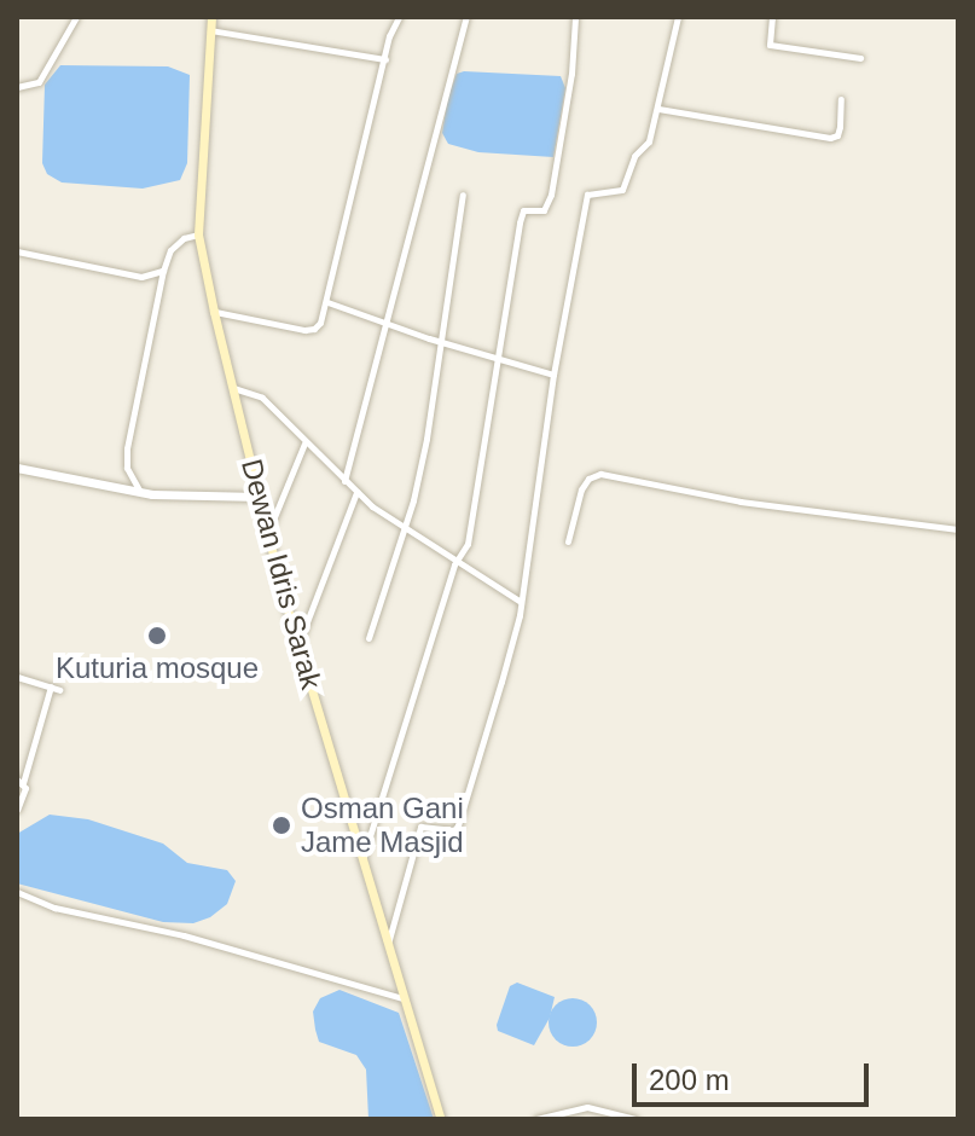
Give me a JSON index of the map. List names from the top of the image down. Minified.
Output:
{"streets":{"main road":["Dewan Idris Sarak"]},"places":["Kuturia mosque","Osman Gani Jame Masjid"],"scale_bar":"200 m"}
